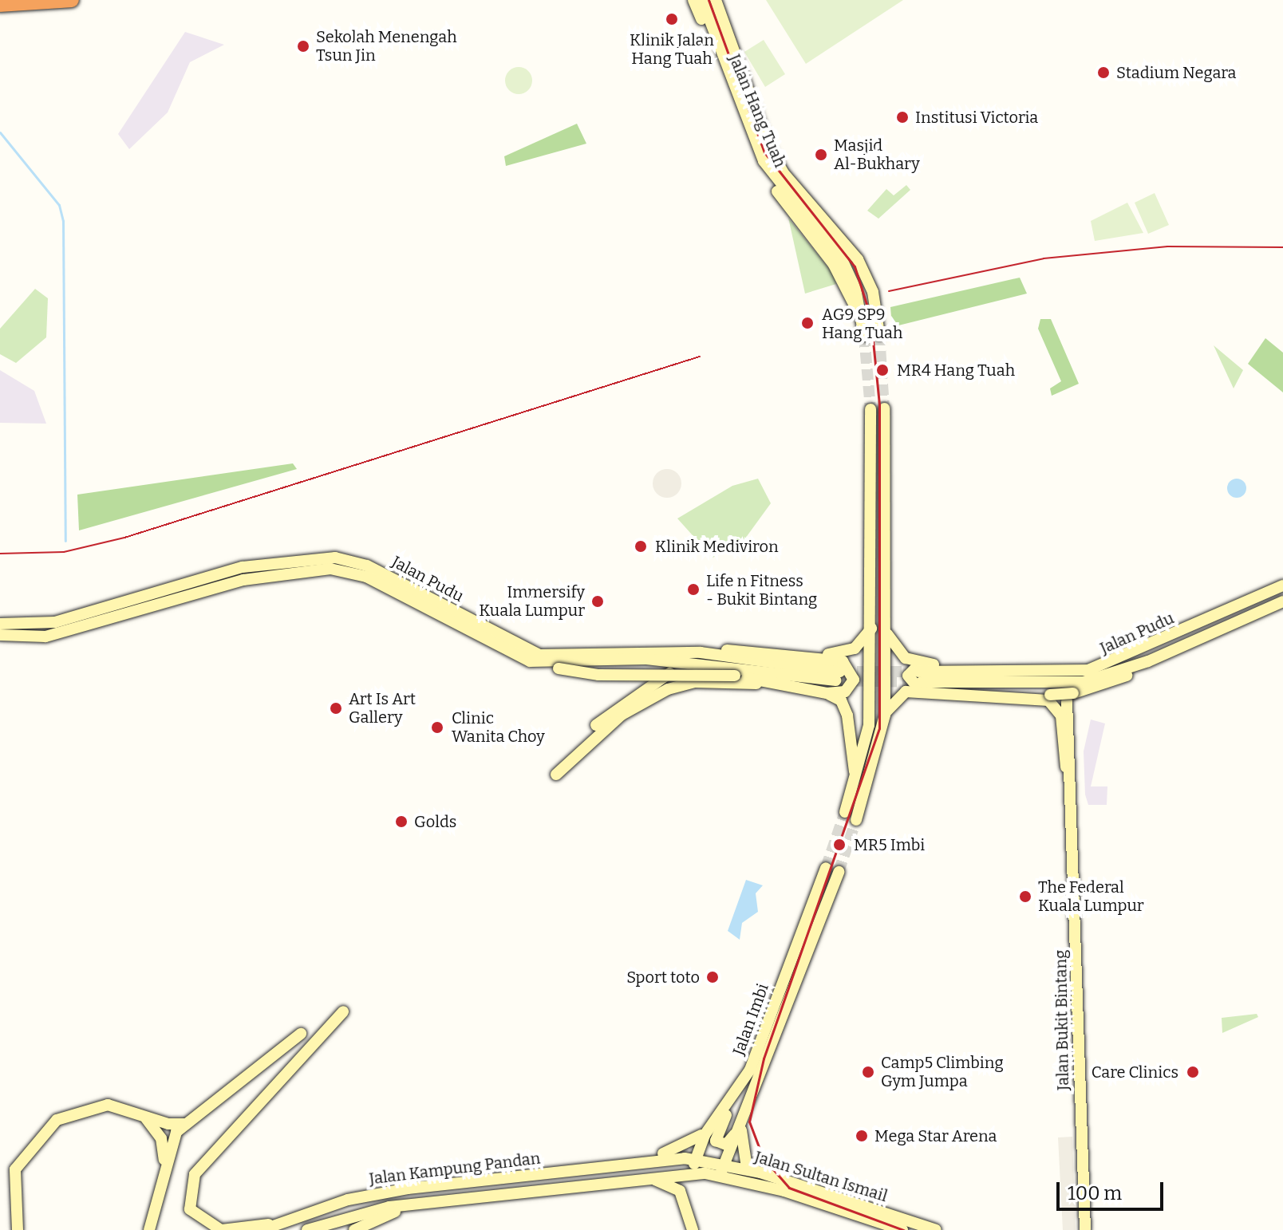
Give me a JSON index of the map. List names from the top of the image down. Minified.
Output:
{"streets":{"main road":["Jalan Hang Tuah","Jalan Pudu","Jalan Imbi","Jalan Bukit Bintang","Jalan Kampung Pandan","Jalan Sultan Ismail"]},"crossings":[["Jalan Imbi","Jalan Kampung Pandan"],["Jalan Imbi","Jalan Sultan Ismail"],["Jalan Kampung Pandan","Jalan Sultan Ismail"]],"places":["Klinik Jalan Hang Tuah","Sekolah Menengah Tsun Jin","Stadium Negara","Institusi Victoria","Masjid Al-Bukhary","AG9 SP9 Hang Tuah","MR4 Hang Tuah","Klinik Mediviron","Life n Fitness - Bukit Bintang","Immersify Kuala Lumpur","Art Is Art Gallery","Clinic Wanita Choy","Golds","MR5 Imbi","The Federal Kuala Lumpur","Sport toto","Camp5 Climbing Gym Jumpa","Care Clinics","Mega Star Arena"],"scale_bar":"100 m"}
